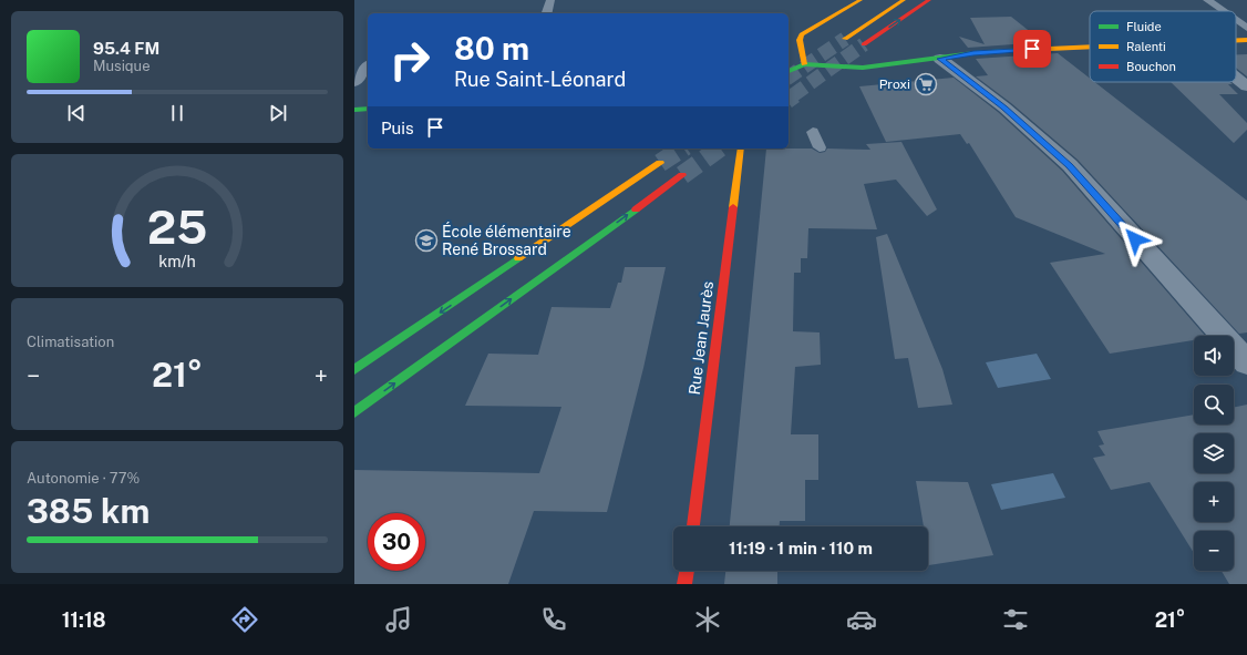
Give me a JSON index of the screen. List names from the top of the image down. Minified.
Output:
{"streets":{"main road":["Rue Jean Jaurès"]},"places":{"supermarket":["Proxi"],"school or university":["École élémentaire René Brossard"]},"legend":["Fluide","Ralenti","Bouchon"],"page":{"turn":["80 m","Rue Saint-Léonard"],"song":["95.4 FM","Musique"],"then":"Puis","tile":["Climatisation",["Autonomie · 77%","385 km"]],"map_buttons":["+","−"],"heat":["−","21°","+"],"limit":"30","trip":"11:19 · 1 min · 110 m","tabs":["11:18","21°"],"gauge":["25","km/h"]}}
